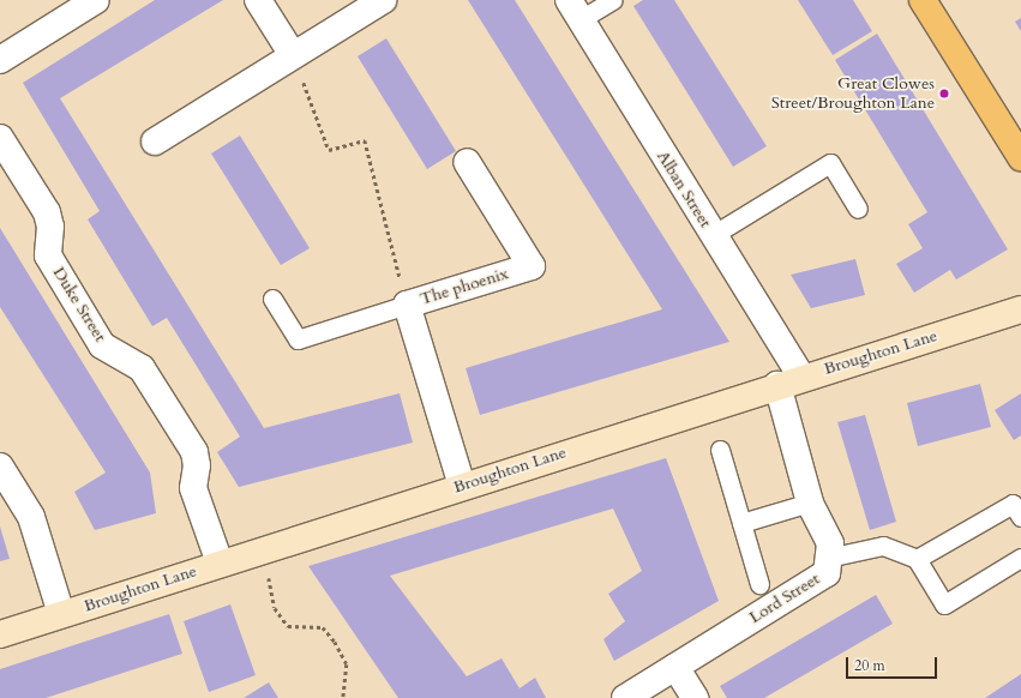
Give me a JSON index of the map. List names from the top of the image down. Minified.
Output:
{"streets":{"street":["Alban Street","The phoenix","Duke Street","Broughton Lane","Lord Street"]},"crossings":[["Alban Street","Broughton Lane"],["Alban Street","Lord Street"],["The phoenix","Broughton Lane"],["Duke Street","Broughton Lane"],["Broughton Lane","Lord Street"]],"places":["Great Clowes Street/Broughton Lane"],"scale_bar":"20 m"}
